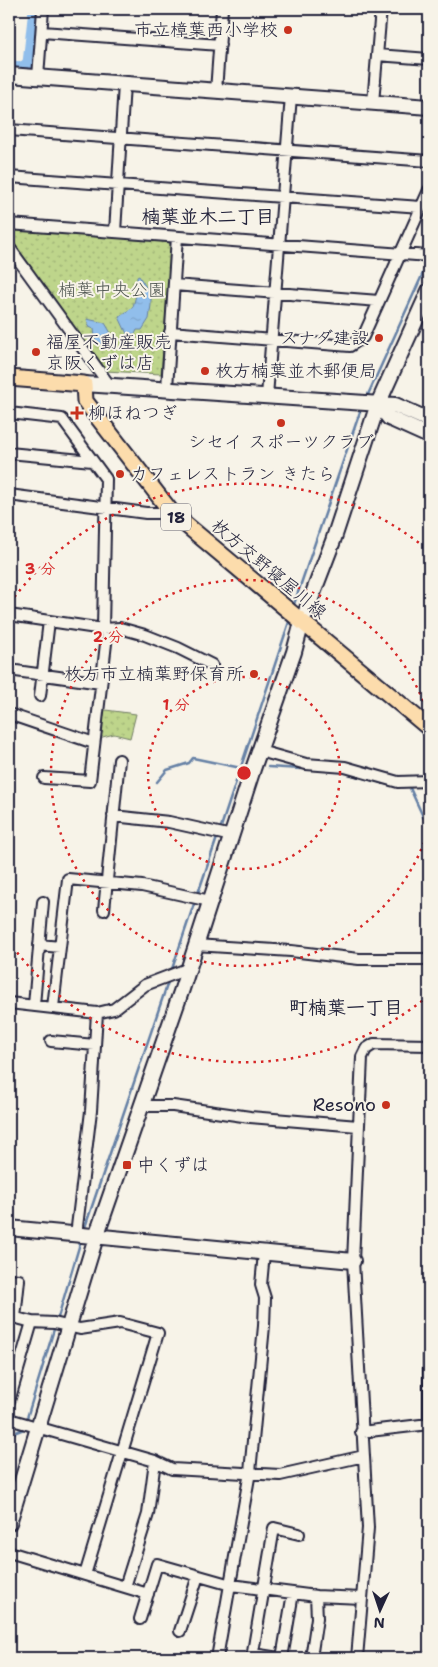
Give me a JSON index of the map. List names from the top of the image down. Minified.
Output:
{"streets":{"main road":["18","枚方交野寝屋川線"]},"districts":["楠葉並木二丁目","町楠葉一丁目"],"parks":["楠葉中央公園"],"places":{"other":["市立樟葉西小学校","スナダ建設","福屋不動産販売 京阪くずは店","枚方楠葉並木郵便局","シセイ スポーツクラブ","カフェレストラン きたら","枚方市立楠葉野保育所","Resono"],"health":["柳ほねつぎ"],"transit":["中くずは"]},"north":"bottom","rings":["3 分","2 分","1 分"]}
